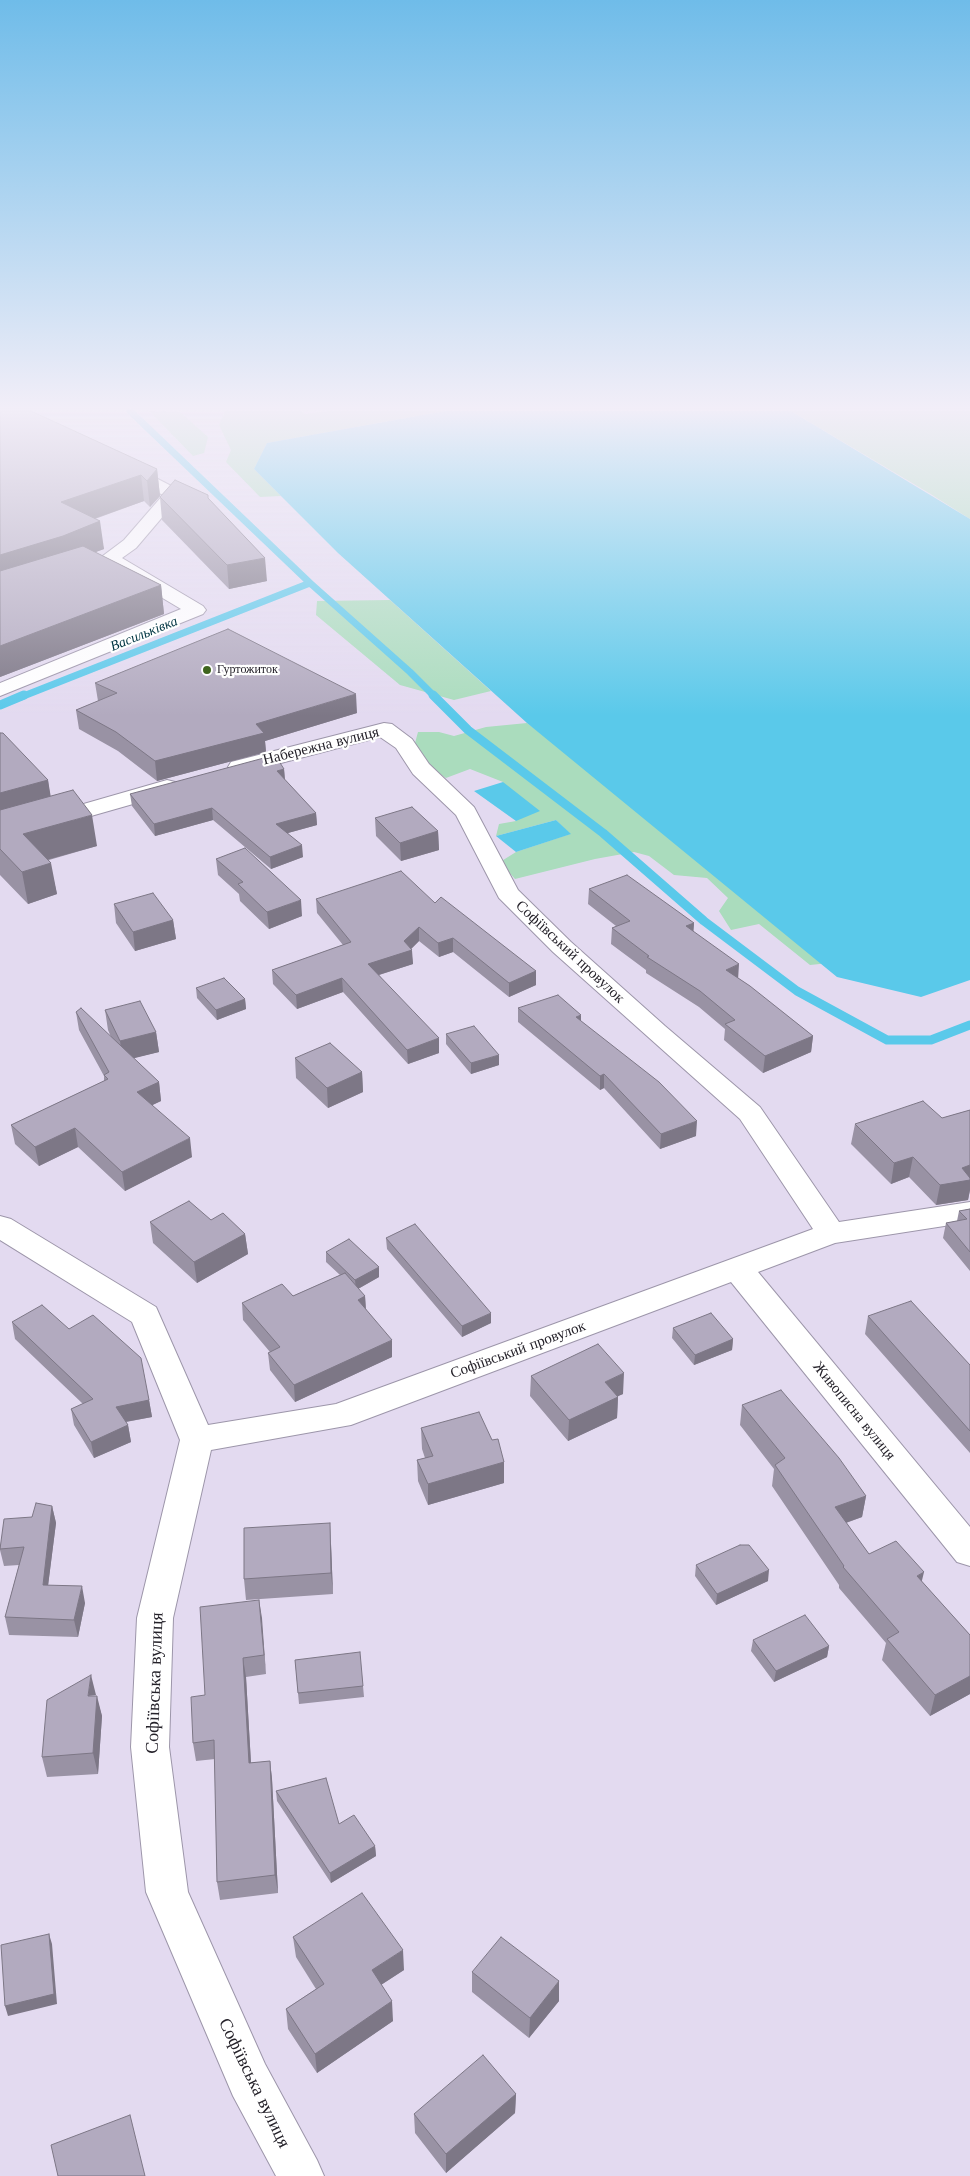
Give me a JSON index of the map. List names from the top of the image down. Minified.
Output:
{"streets":{"street":["Набережна вулиця","Софіївський провулок","Живописна вулиця","Софіївська вулиця"]},"crossings":[["Набережна вулиця","Софіївський провулок"],["Софіївський провулок","Живописна вулиця"],["Софіївський провулок","Софіївська вулиця"]],"water":["Васильківка"],"places":["Гуртожиток"]}
